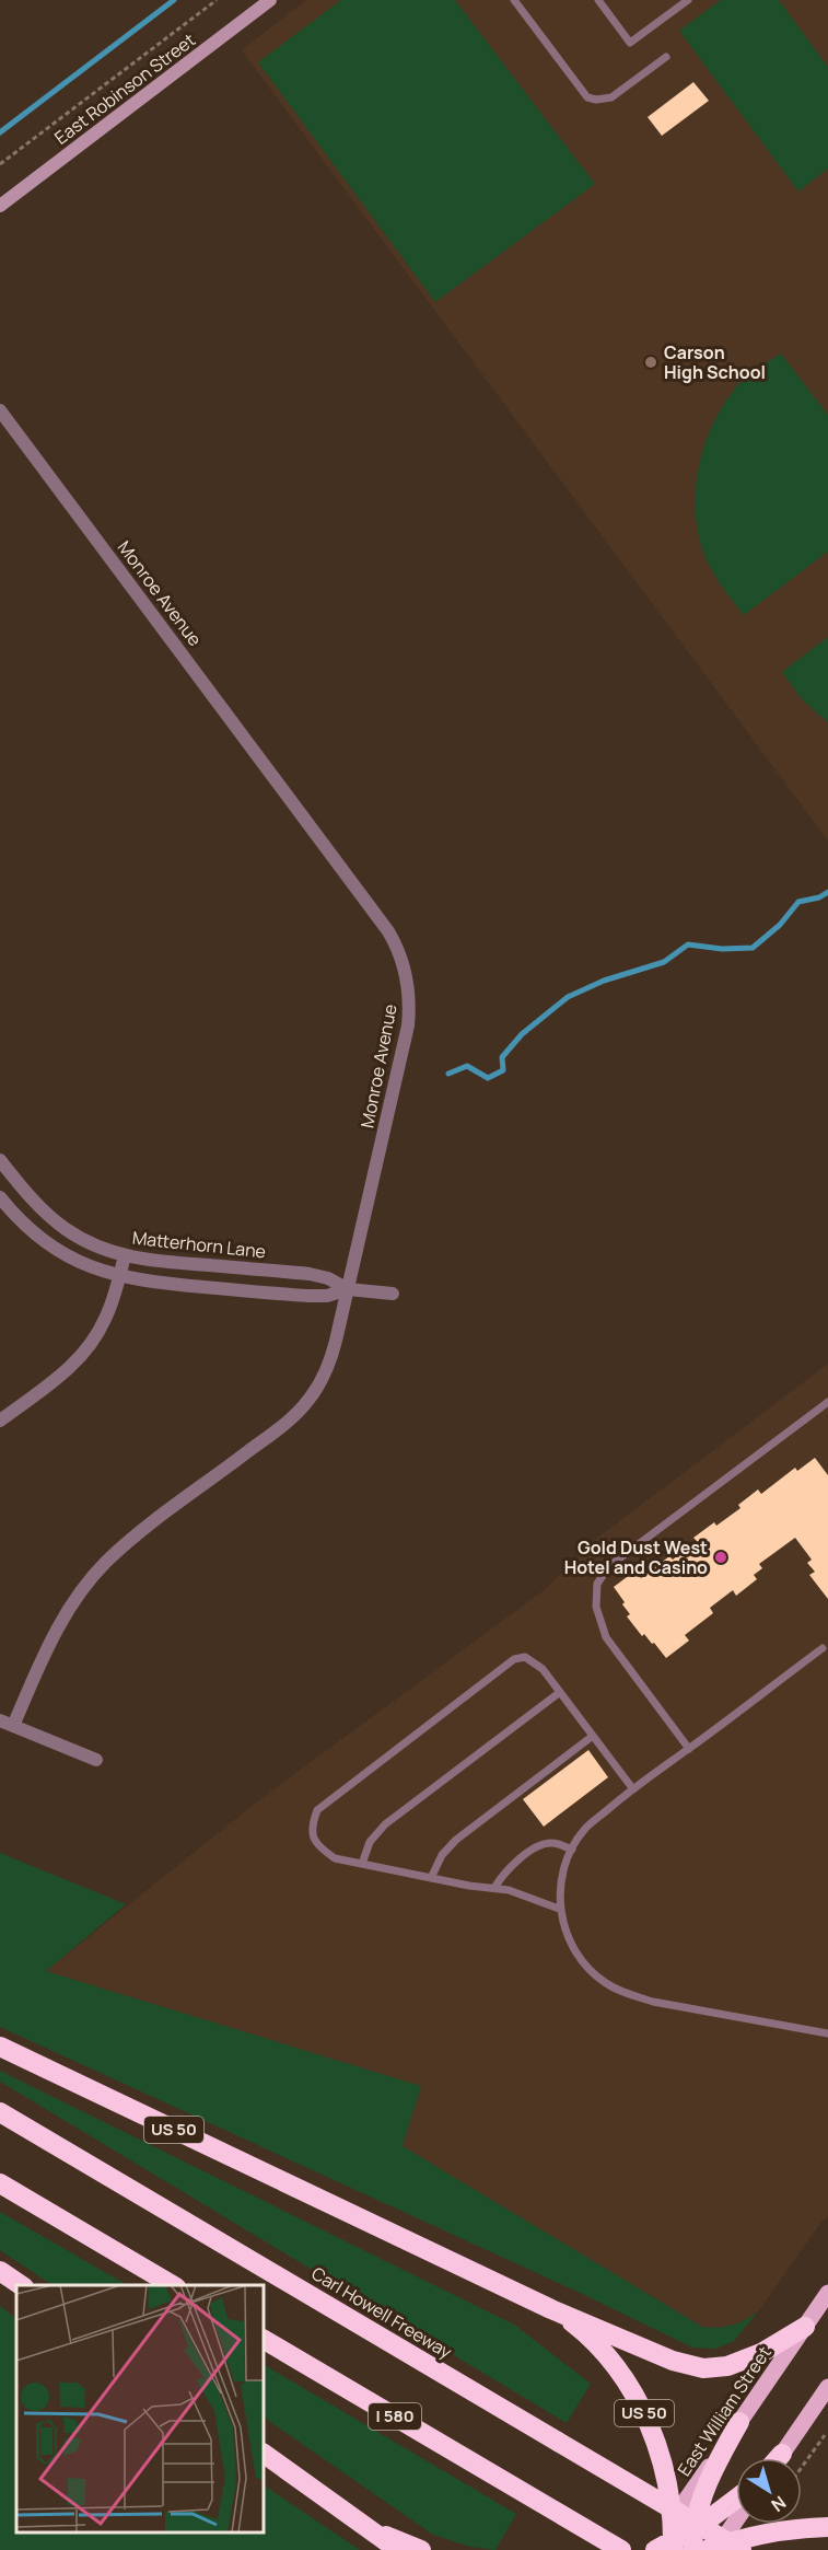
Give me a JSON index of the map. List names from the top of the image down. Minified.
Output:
{"streets":{"highway":["US 50","Carl Howell Freeway","I 580"],"main road":["East William Street"],"street":["East Robinson Street","Monroe Avenue","Matterhorn Lane"]},"crossings":[["Monroe Avenue","Matterhorn Lane"],["US 50","East William Street"]],"places":["Carson High School","Gold Dust West Hotel and Casino"],"north":"bottom right"}
